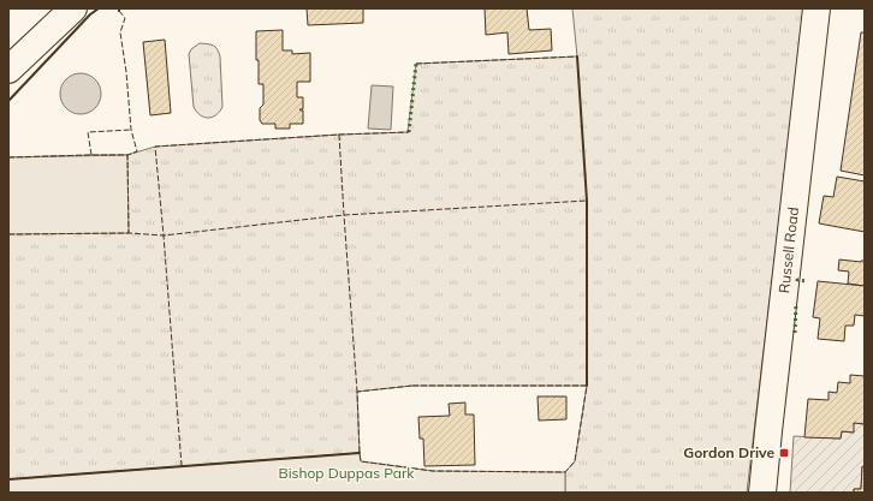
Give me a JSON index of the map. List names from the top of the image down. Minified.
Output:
{"streets":{"main road":["Russell Road"]},"parks":["Bishop Duppas Park"],"places":{"transit":["Gordon Drive"]}}
